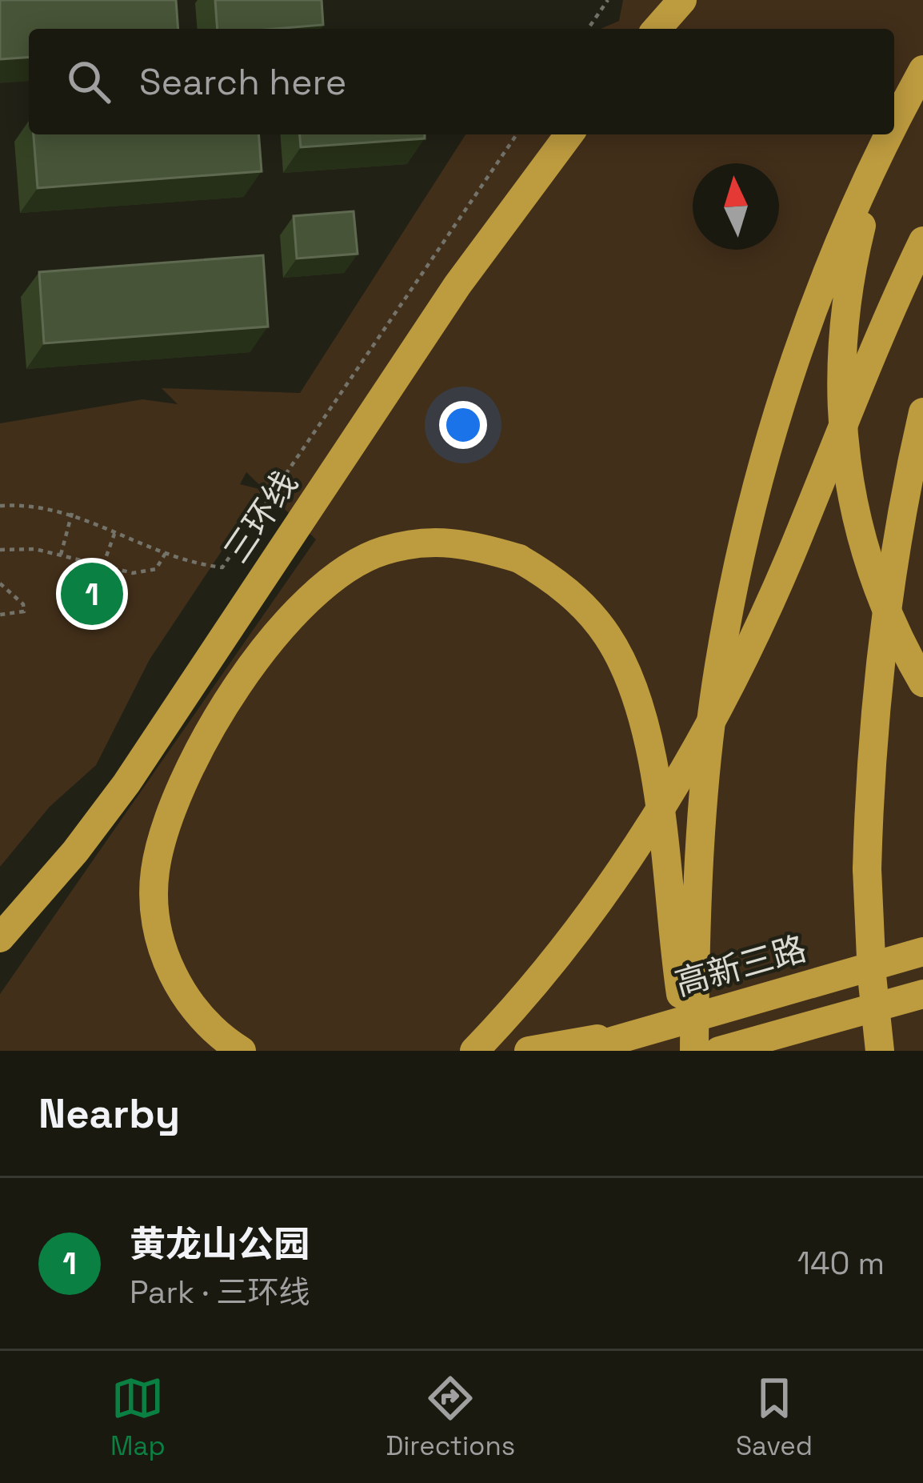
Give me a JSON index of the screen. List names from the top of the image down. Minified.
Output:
{"streets":{"highway":["三环线","高新三路"]},"north":"top","page":{"search":"Search here","pins":"1","heading":"Nearby","list":[{"mark":"1","name":"黄龙山公园","note":"Park · 三环线","value":"140 m"}],"nav":["Map","Directions","Saved"]}}
